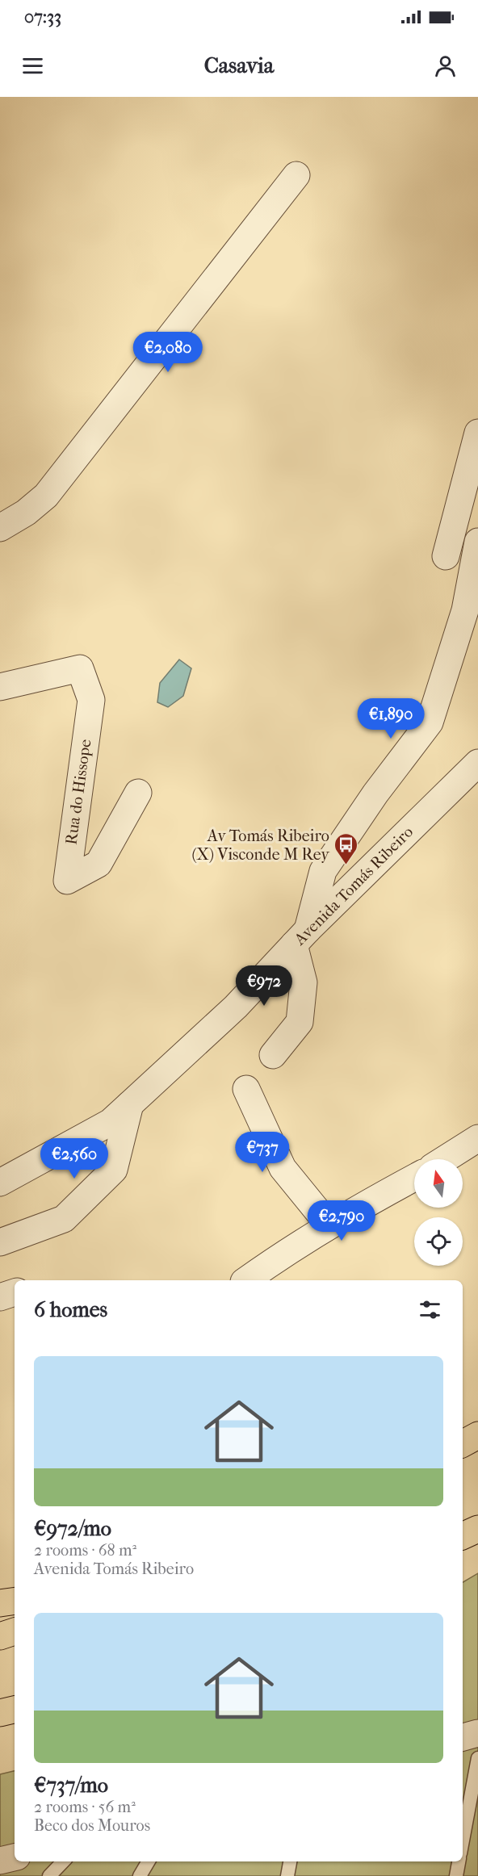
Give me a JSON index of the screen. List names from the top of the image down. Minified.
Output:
{"streets":{"street":["Rua do Hissope","Avenida Tomás Ribeiro"]},"places":{"bus stop":["Av Tomás Ribeiro (X) Visconde M Rey"]},"north":"top","page":{"status":"07:33","header":"Casavia","price":["€2,080","€1,890","€972","€737","€2,560","€2,790"],"heading":"6 homes","list":[{"name":"€972/mo","note":"2 rooms · 68 m² · Avenida Tomás Ribeiro"},{"name":"€737/mo","note":"2 rooms · 56 m² · Beco dos Mouros"}]}}
